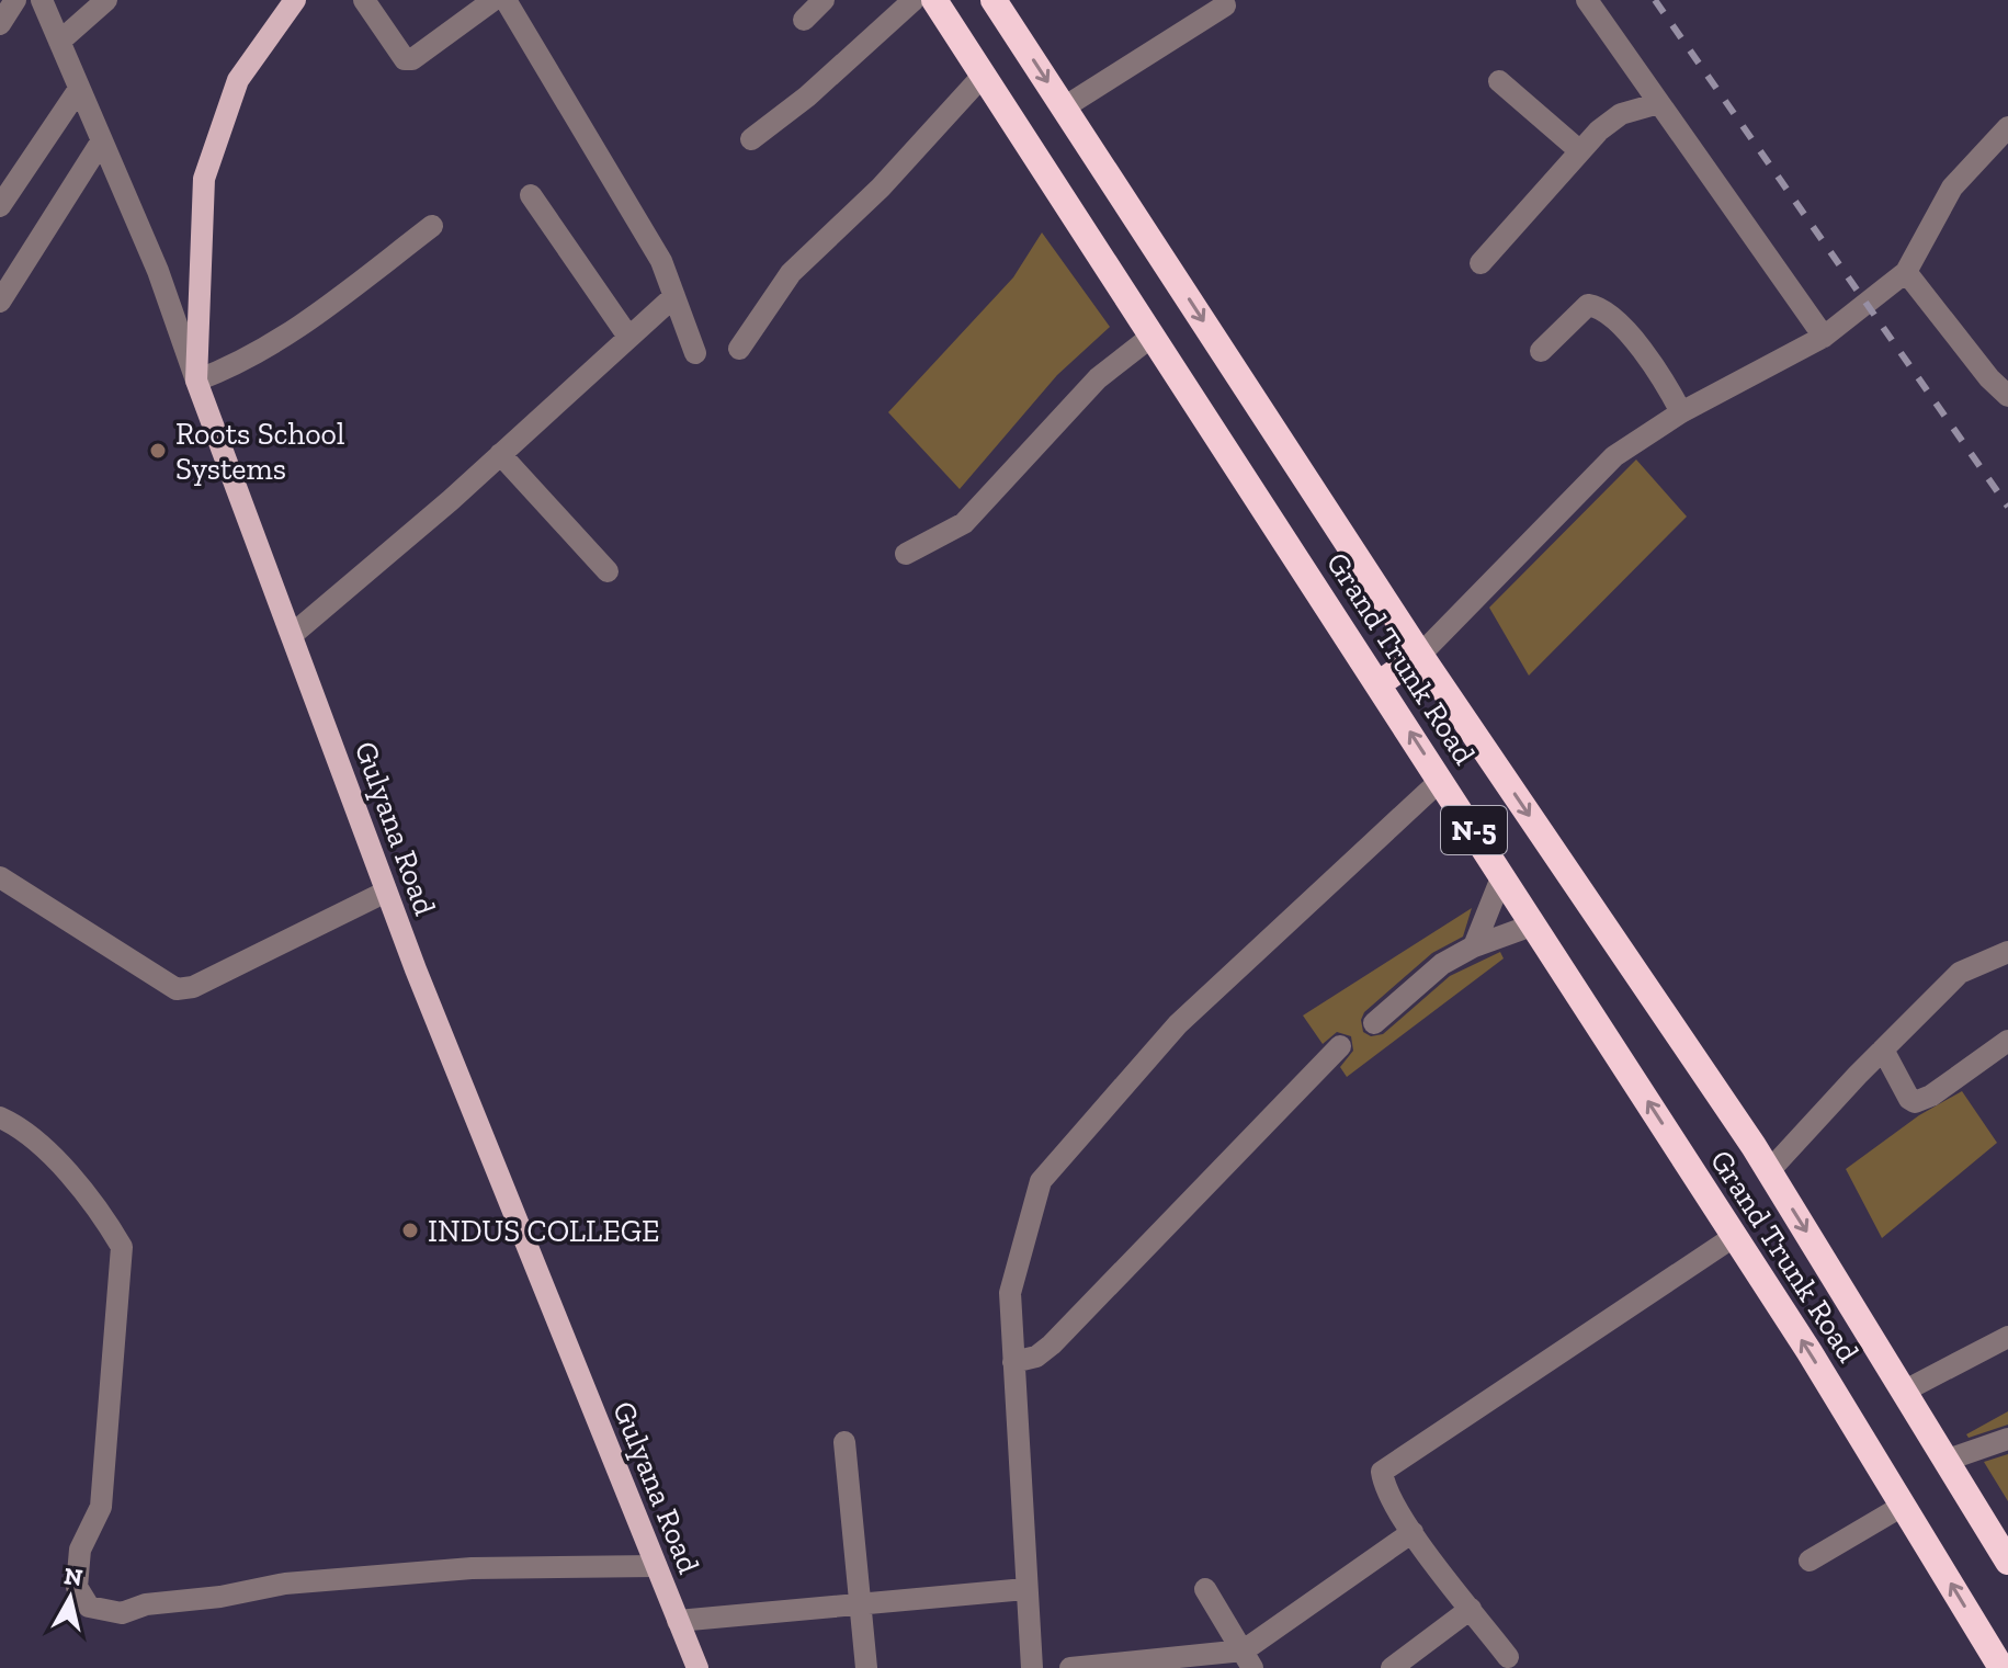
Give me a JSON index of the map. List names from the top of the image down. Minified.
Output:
{"streets":{"highway":["Grand Trunk Road","N-5"],"main road":["Gulyana Road"]},"places":["Roots School Systems","INDUS COLLEGE"],"north":"top"}
